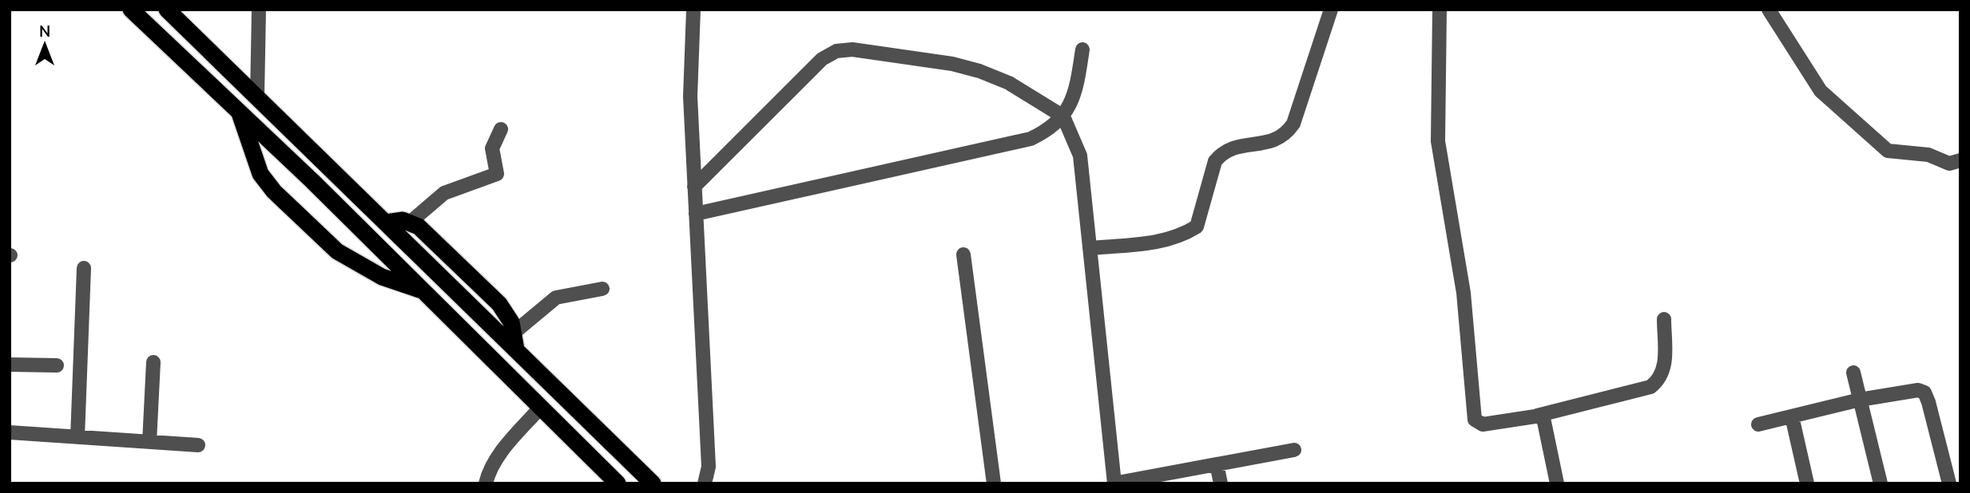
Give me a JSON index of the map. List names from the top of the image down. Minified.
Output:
{"north":"top"}
